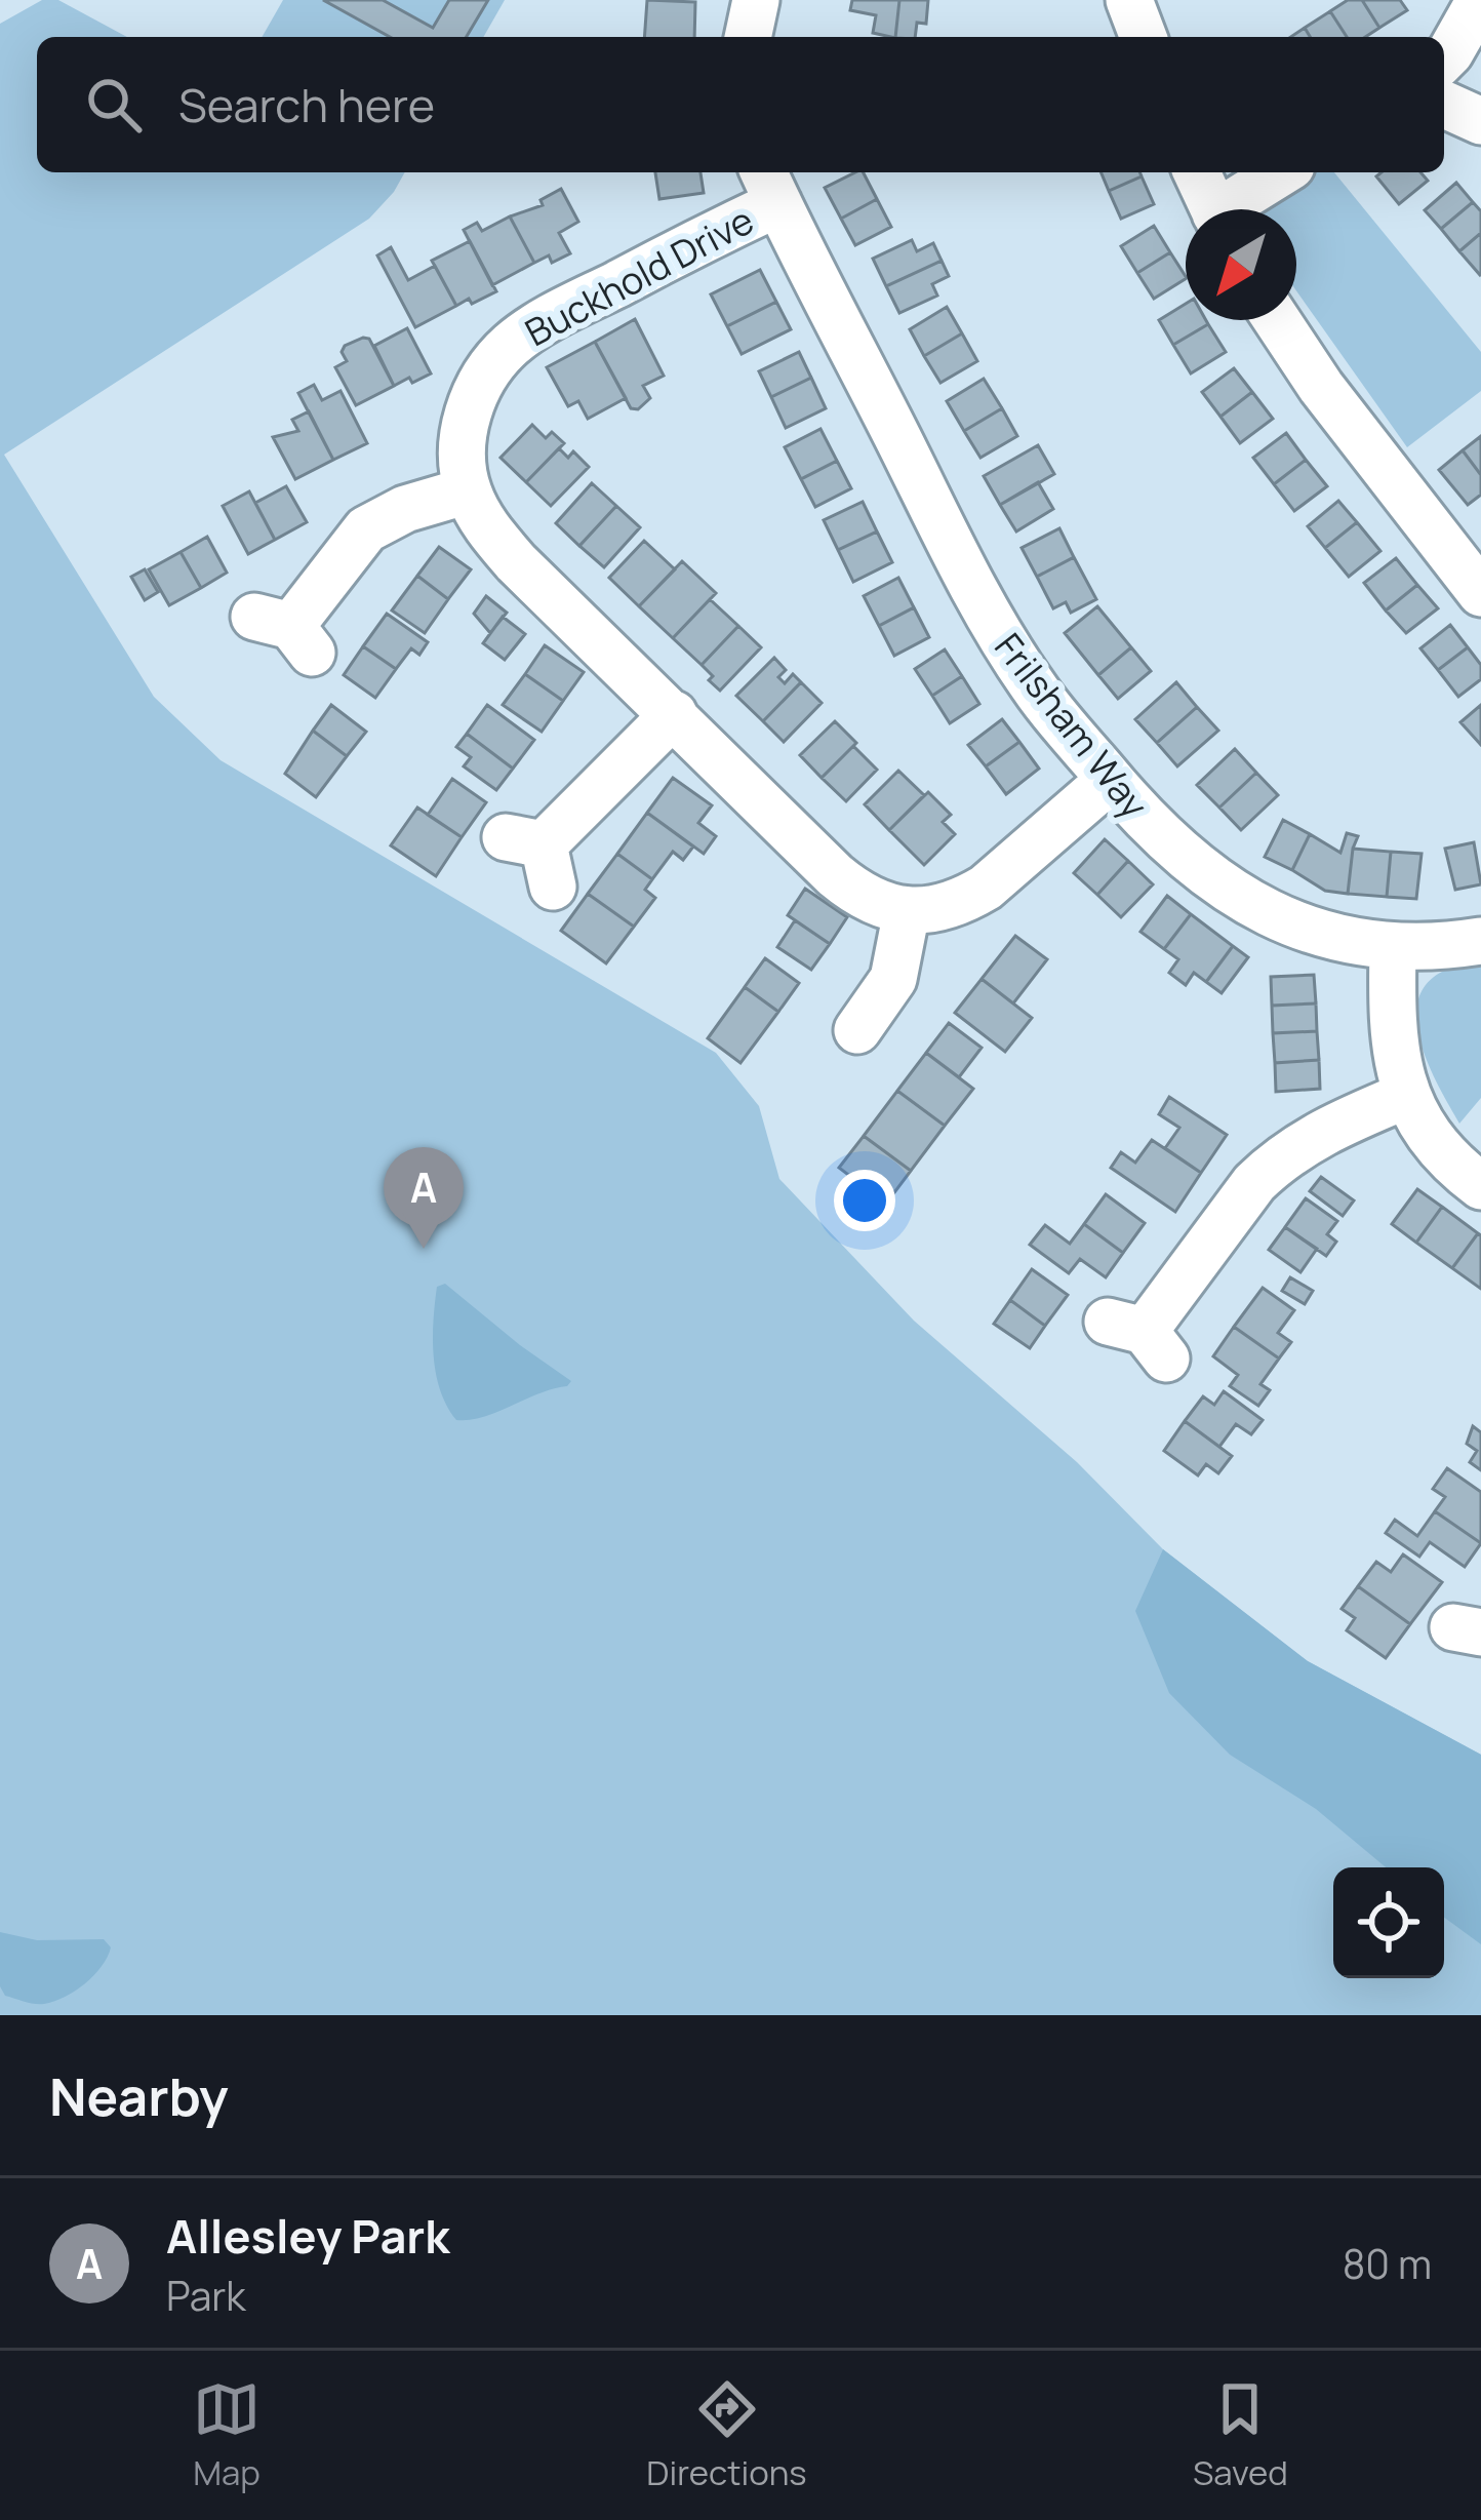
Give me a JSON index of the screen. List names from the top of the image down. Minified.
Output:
{"streets":{"street":["Buckhold Drive","Frilsham Way"]},"crossings":[["Buckhold Drive","Frilsham Way"]],"north":"bottom left","page":{"search":"Search here","pins":"A","heading":"Nearby","list":[{"mark":"A","name":"Allesley Park","note":"Park","value":"80 m"}],"nav":["Map","Directions","Saved"]}}
